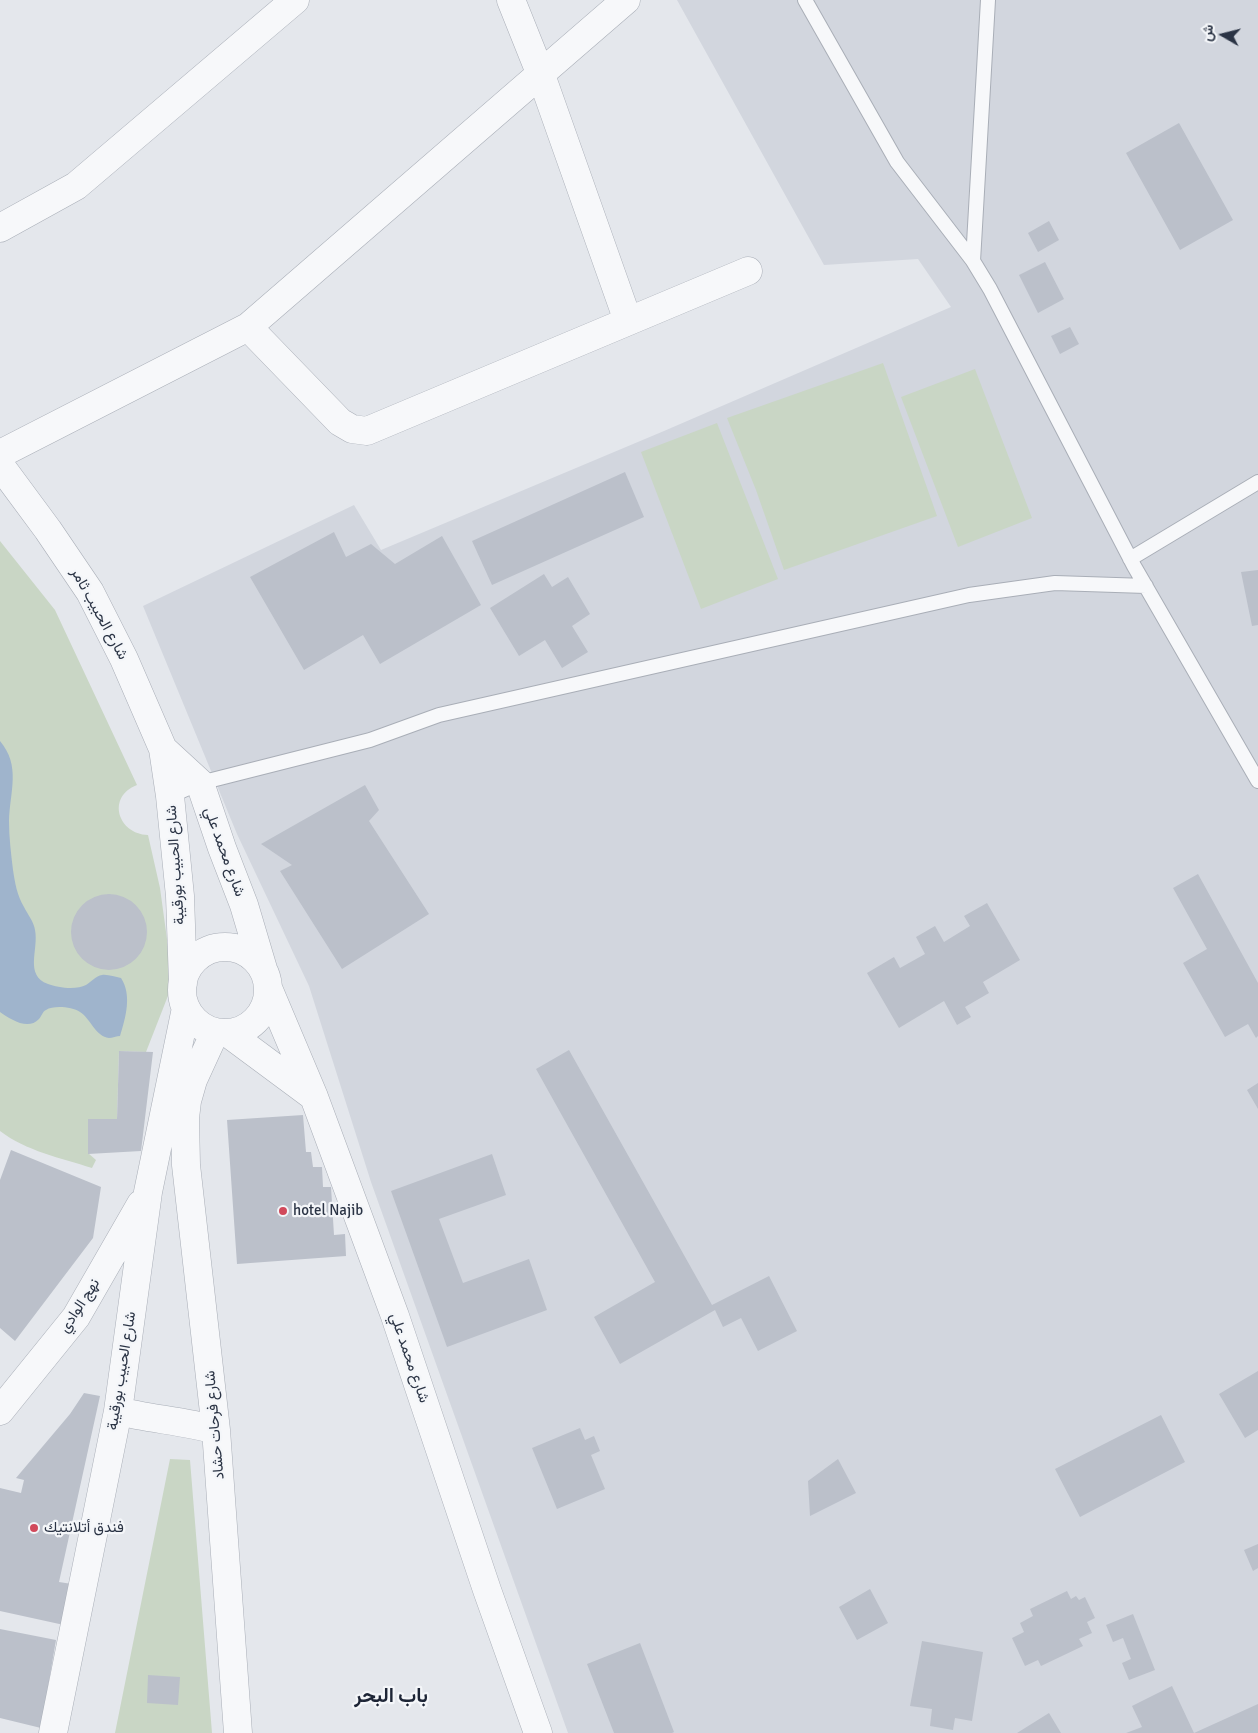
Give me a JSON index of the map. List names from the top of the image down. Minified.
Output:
{"streets":{"street":["شارع الحبيب ثامر","شارع محمد علي","شارع الحبيب بورقيبة","نهج الوادي","شارع فرحات حشاد"]},"crossings":[["شارع الحبيب ثامر","شارع الحبيب بورقيبة"],["شارع محمد علي","شارع الحبيب بورقيبة"],["شارع محمد علي","شارع فرحات حشاد"],["شارع الحبيب بورقيبة","نهج الوادي"],["شارع الحبيب بورقيبة","شارع فرحات حشاد"]],"districts":["باب البحر"],"places":["hotel Najib","فندق أتلانتيك"],"north":"left"}
